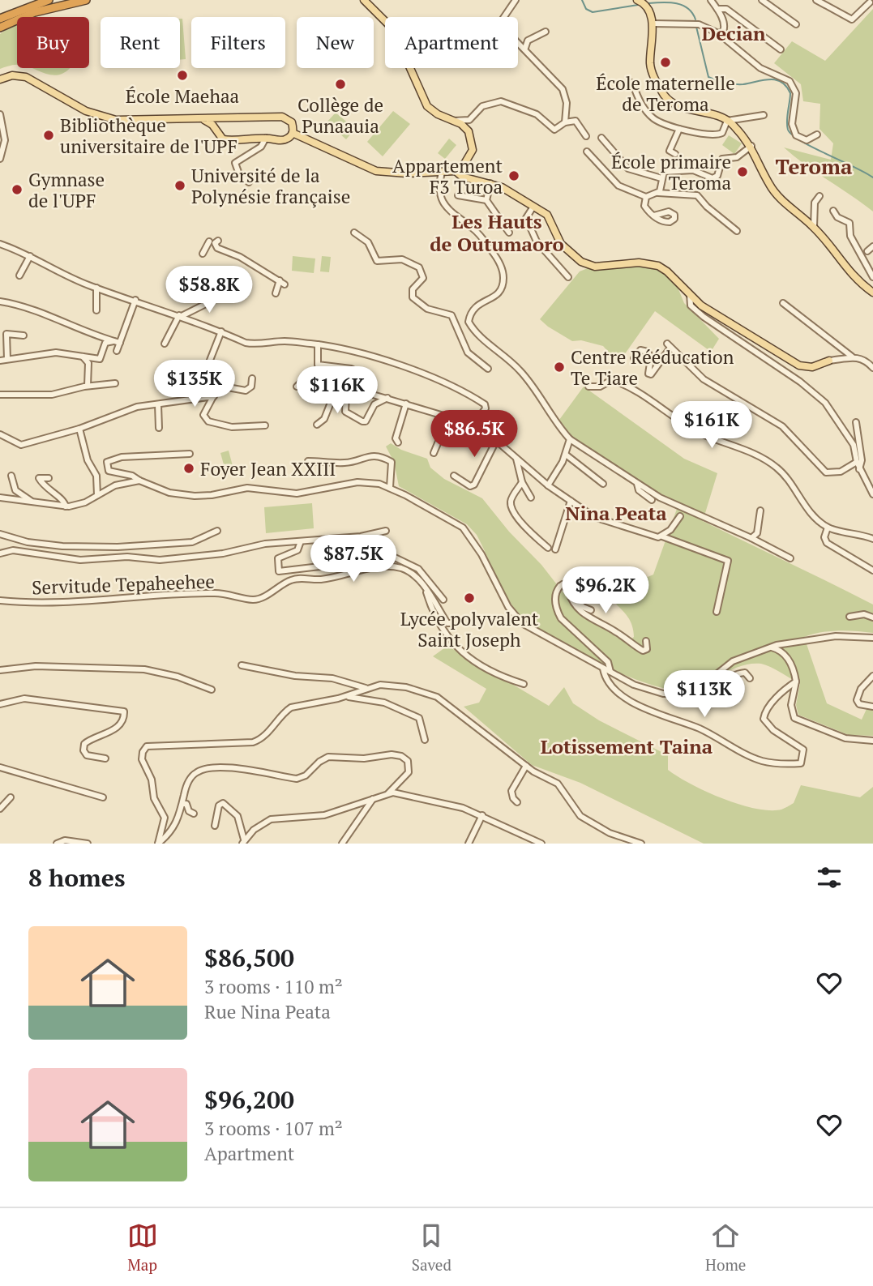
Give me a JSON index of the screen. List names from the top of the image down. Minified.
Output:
{"streets":{"street":["Servitude Tepaheehee"]},"districts":["Decian","Teroma","Les Hauts de Outumaoro","Nina Peata","Lotissement Taina"],"places":["École maternelle de Teroma","École Maehaa","Collège de Punaauia","Bibliothèque universitaire de l'UPF","École primaire Teroma","Appartement F3 Turoa","Université de la Polynésie française","Gymnase de l'UPF","Centre Rééducation Te Tiare","Foyer Jean XXIII","Lycée polyvalent Saint Joseph"],"page":{"chip":["Buy","Rent","Filters","New","Apartment"],"price":["$58.8K","$135K","$116K","$161K","$86.5K","$87.5K","$96.2K","$113K"],"heading":"8 homes","list":[{"name":"$86,500","note":"3 rooms · 110 m² · Rue Nina Peata"},{"name":"$96,200","note":"3 rooms · 107 m² · Apartment"}],"tabs":["Map","Saved","Home"]}}
